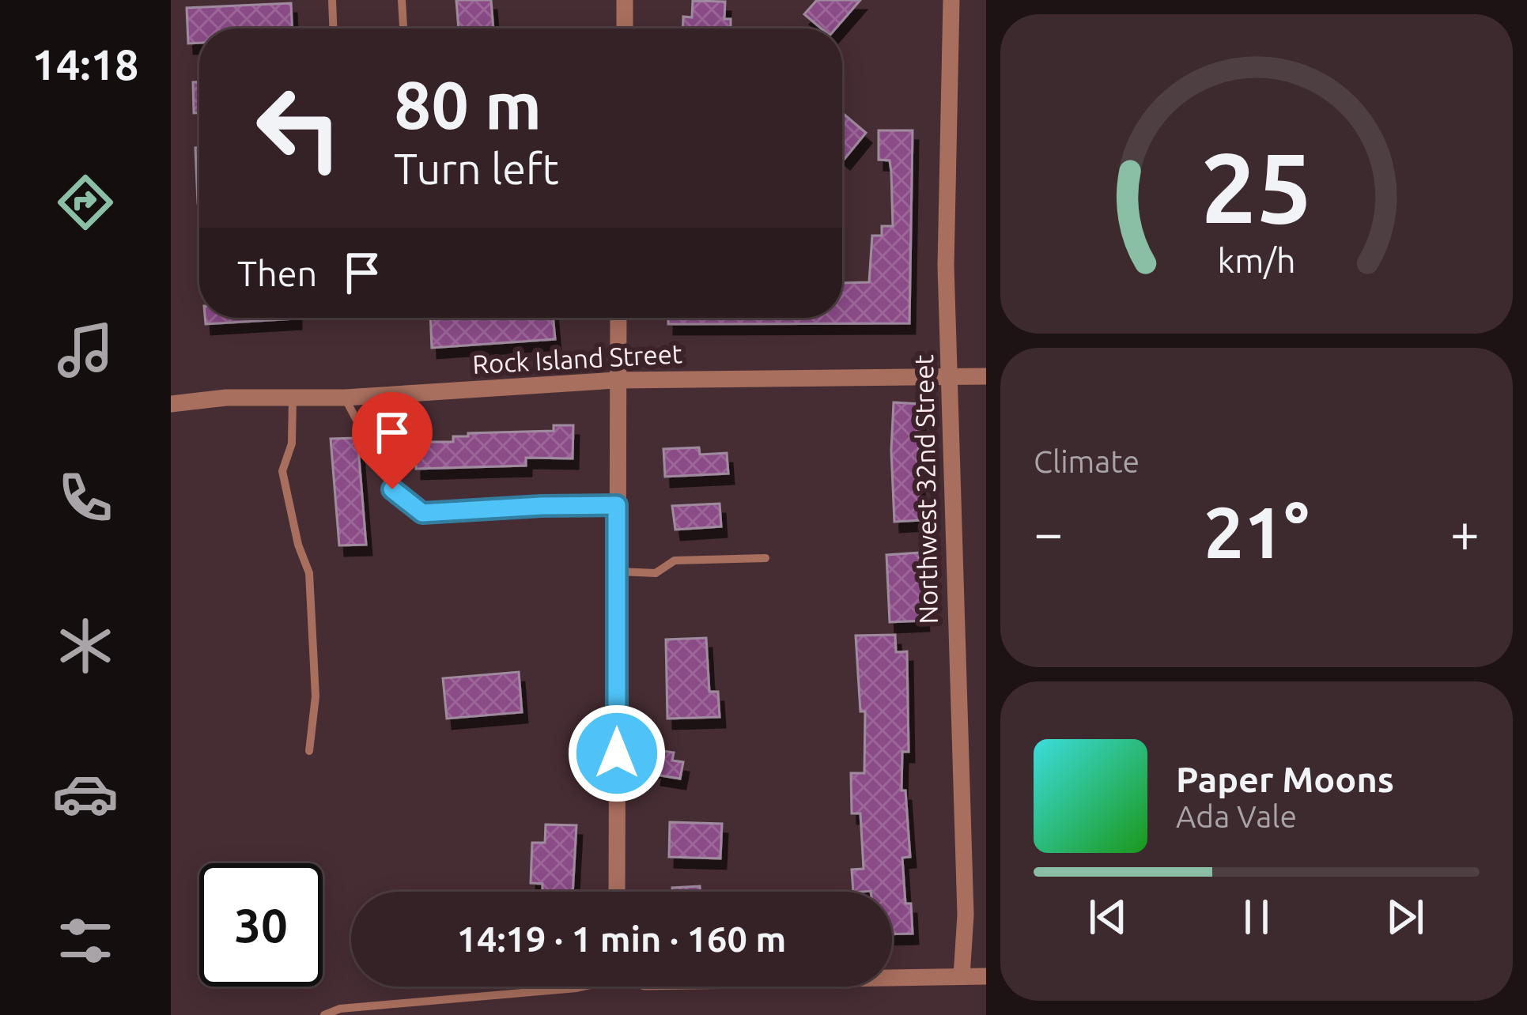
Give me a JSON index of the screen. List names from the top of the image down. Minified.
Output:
{"streets":{"street":["Rock Island Street","Northwest 32nd Street"]},"crossings":[["Rock Island Street","Northwest 32nd Street"]],"page":{"tabs":"14:18","turn":["80 m","Turn left"],"then":"Then","tile":"Climate","heat":["−","21°","+"],"song":["Paper Moons","Ada Vale"],"limit":"30","trip":"14:19 · 1 min · 160 m","gauge":["25","km/h"]}}
